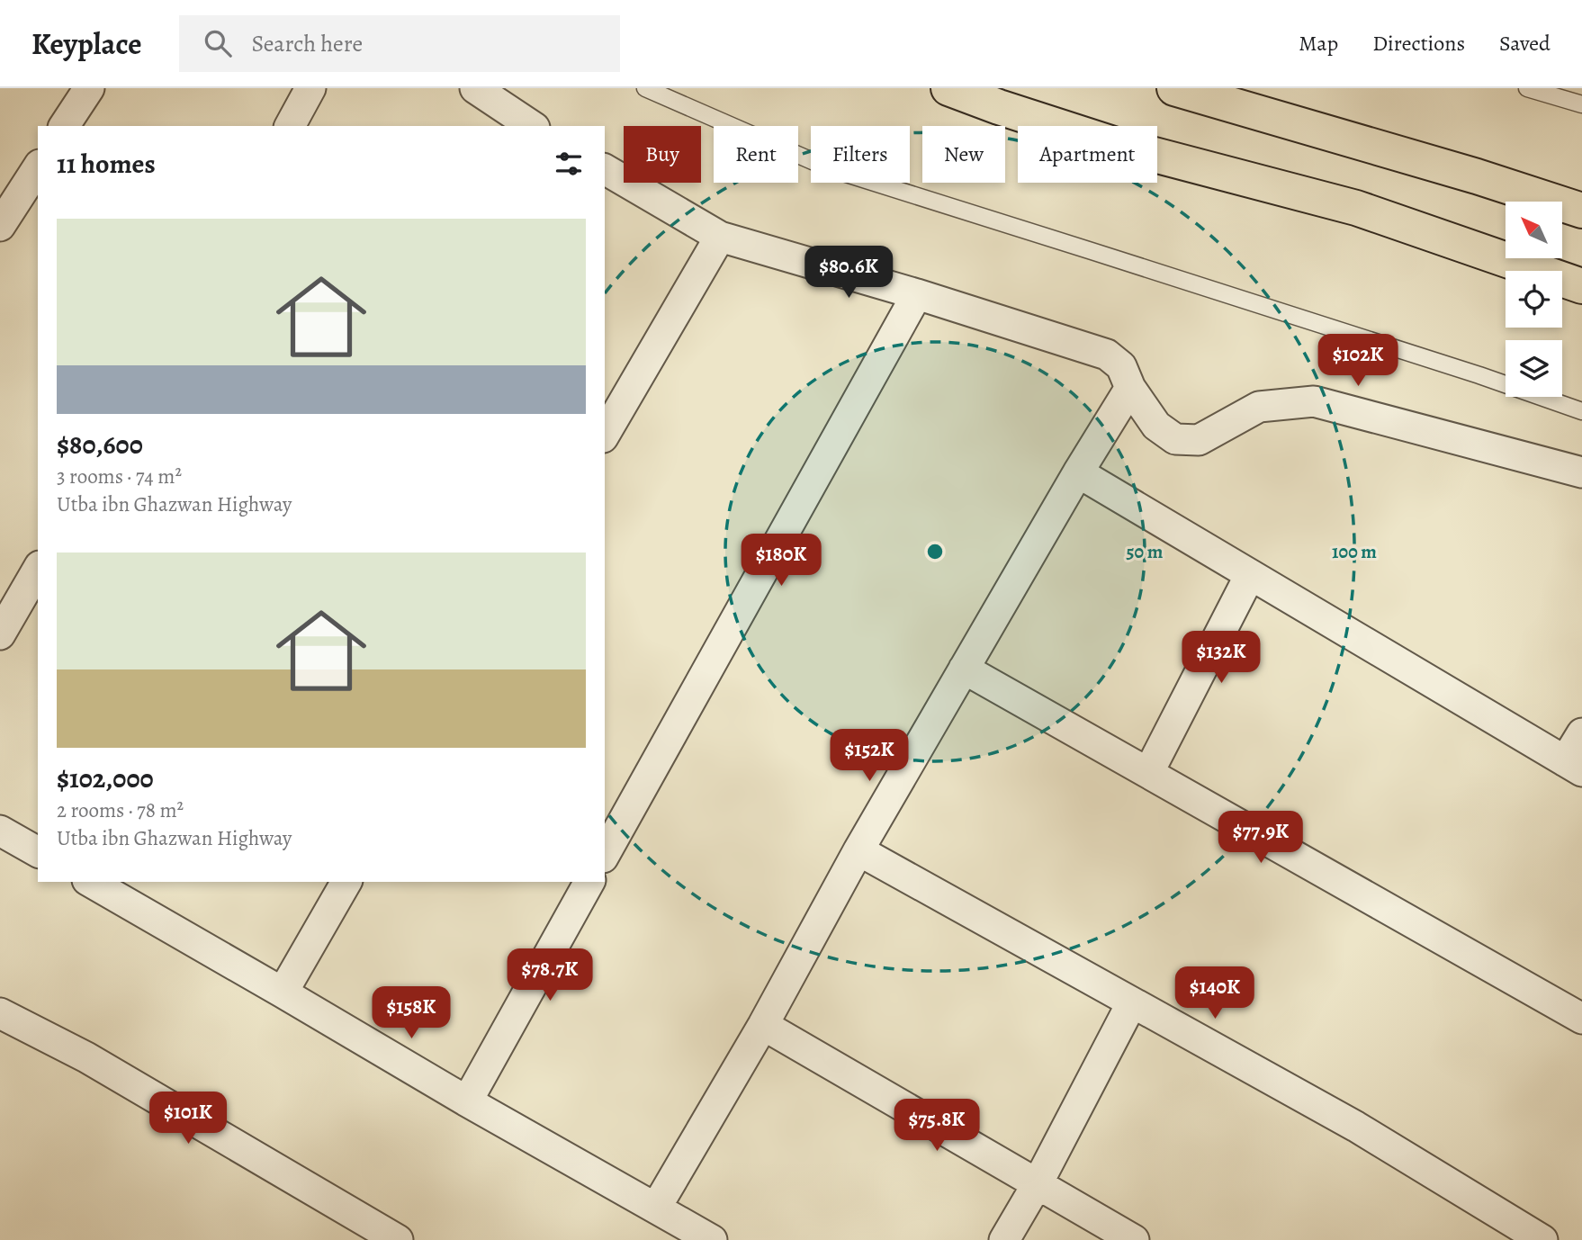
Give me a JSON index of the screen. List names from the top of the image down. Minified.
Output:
{"north":"top left","page":{"header":"Keyplace","search":"Search here","nav":["Map","Directions","Saved"],"chip":["Buy","Rent","Filters","New","Apartment"],"heading":"11 homes","list":[{"name":"$80,600","note":"3 rooms · 74 m² · Utba ibn Ghazwan Highway"},{"name":"$102,000","note":"2 rooms · 78 m² · Utba ibn Ghazwan Highway"}],"price":["$80.6K","$102K","$180K","$132K","$152K","$77.9K","$78.7K","$140K","$158K","$101K","$75.8K"]},"rings":["50 m","100 m"]}
